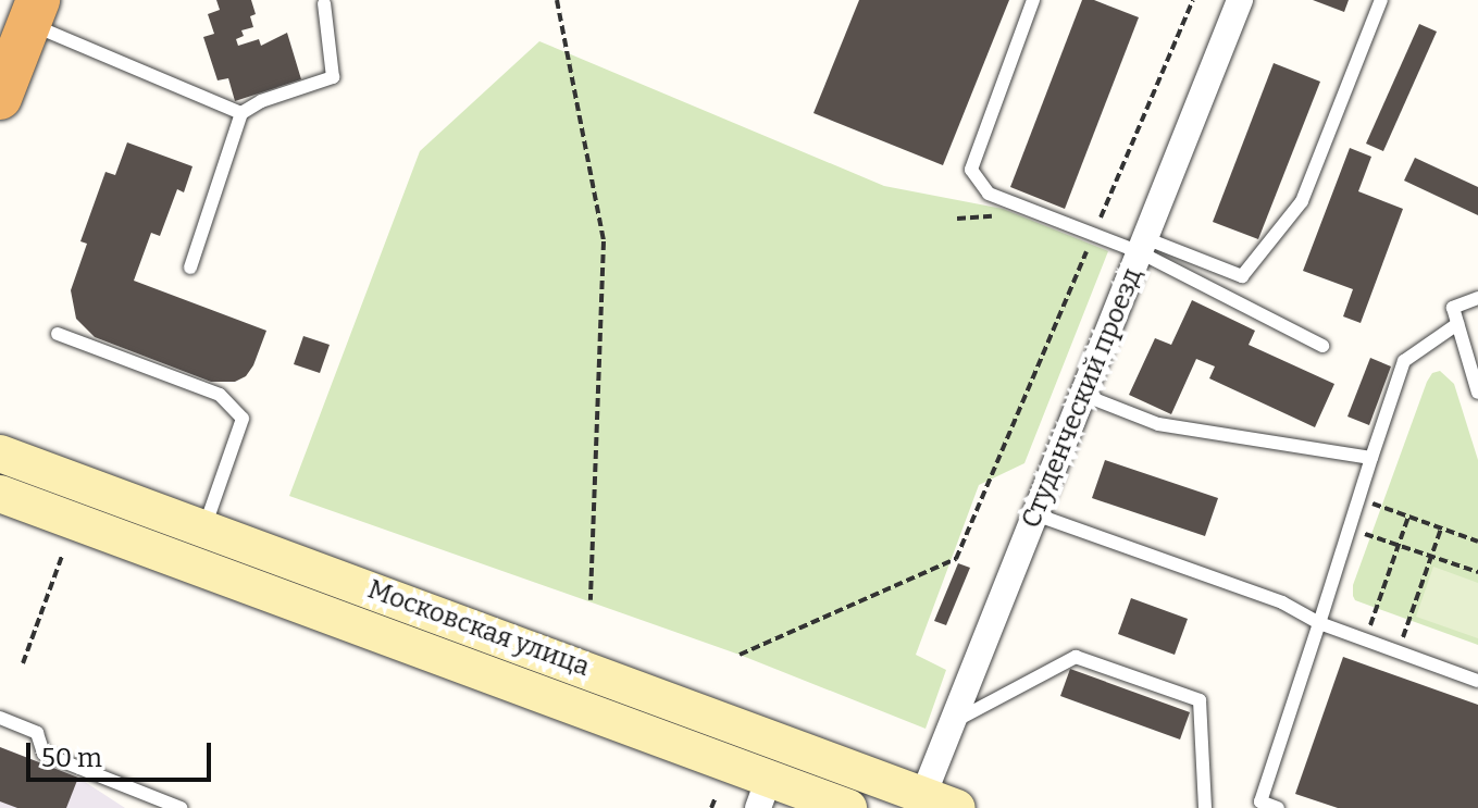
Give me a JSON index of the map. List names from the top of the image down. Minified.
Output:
{"streets":{"main road":["Московская улица"],"street":["Студенческий проезд"]},"crossings":[["Студенческий проезд","Московская улица"]],"scale_bar":"50 m"}
